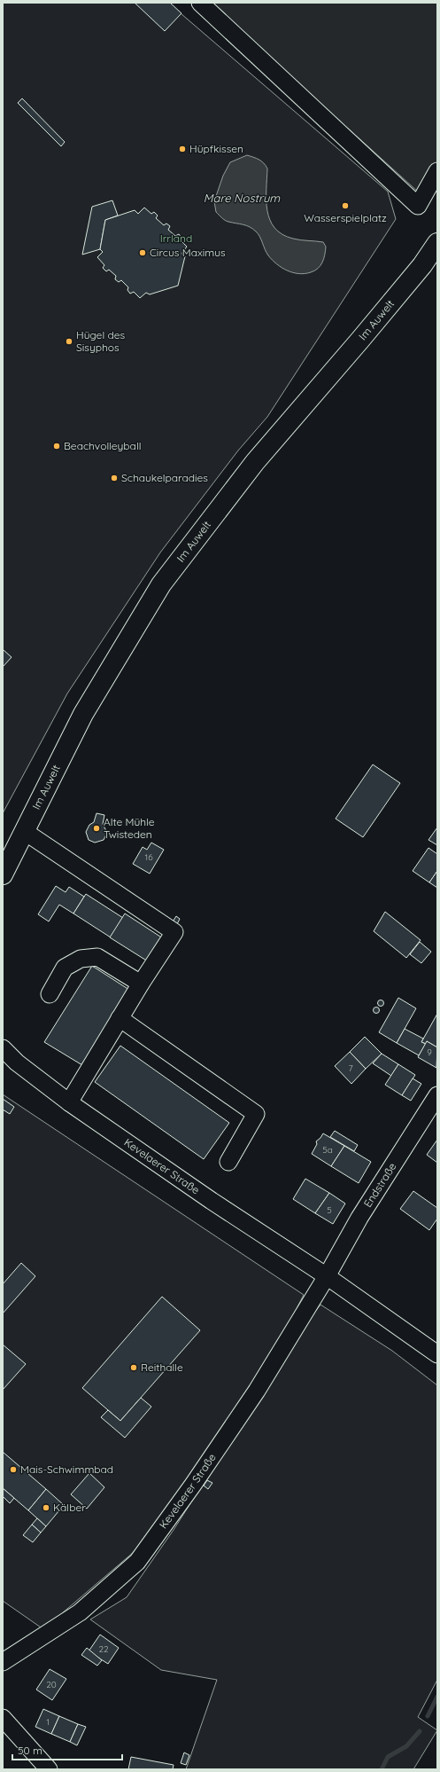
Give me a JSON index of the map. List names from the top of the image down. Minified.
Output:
{"streets":{"main road":["Im Auwelt"],"street":["Kevelaerer Straße","Endstraße"]},"crossings":[["Kevelaerer Straße","Endstraße"]],"water":["Mare Nostrum"],"parks":["Irrland"],"places":["Hüpfkissen","Wasserspielplatz","Circus Maximus","Hügel des Sisyphos","Beachvolleyball","Schaukelparadies","Alte Mühle Twisteden","Reithalle","Mais-Schwimmbad","Kälber"],"house_numbers":["16","9","7","5a","5","22","20","1"],"scale_bar":"50 m"}
